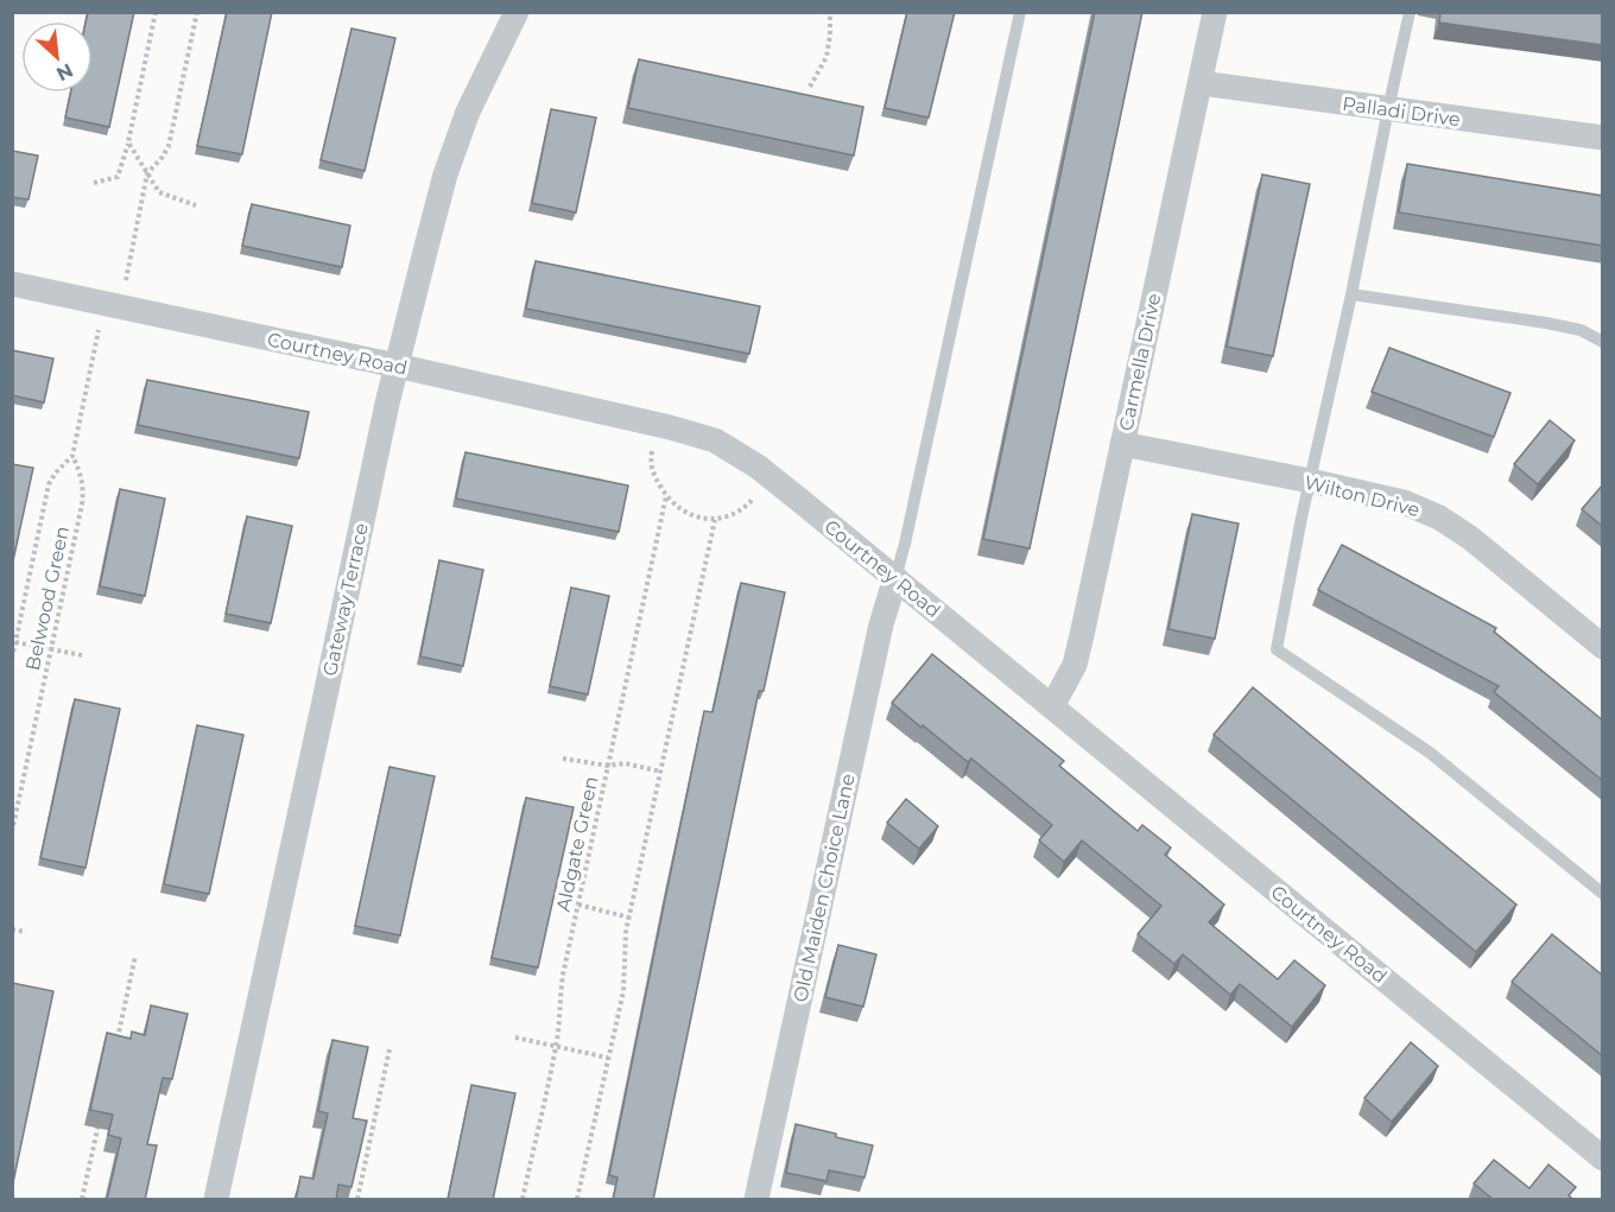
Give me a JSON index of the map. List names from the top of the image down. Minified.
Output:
{"streets":{"street":["Palladi Drive","Courtney Road","Carmella Drive","Wilton Drive","Gateway Terrace","Old Maiden Choice Lane"],"path":["Belwood Green","Aldgate Green"]},"crossings":[["Palladi Drive","Carmella Drive"],["Courtney Road","Carmella Drive"],["Courtney Road","Belwood Green"],["Courtney Road","Gateway Terrace"],["Courtney Road","Old Maiden Choice Lane"],["Carmella Drive","Wilton Drive"]],"north":"bottom right"}
